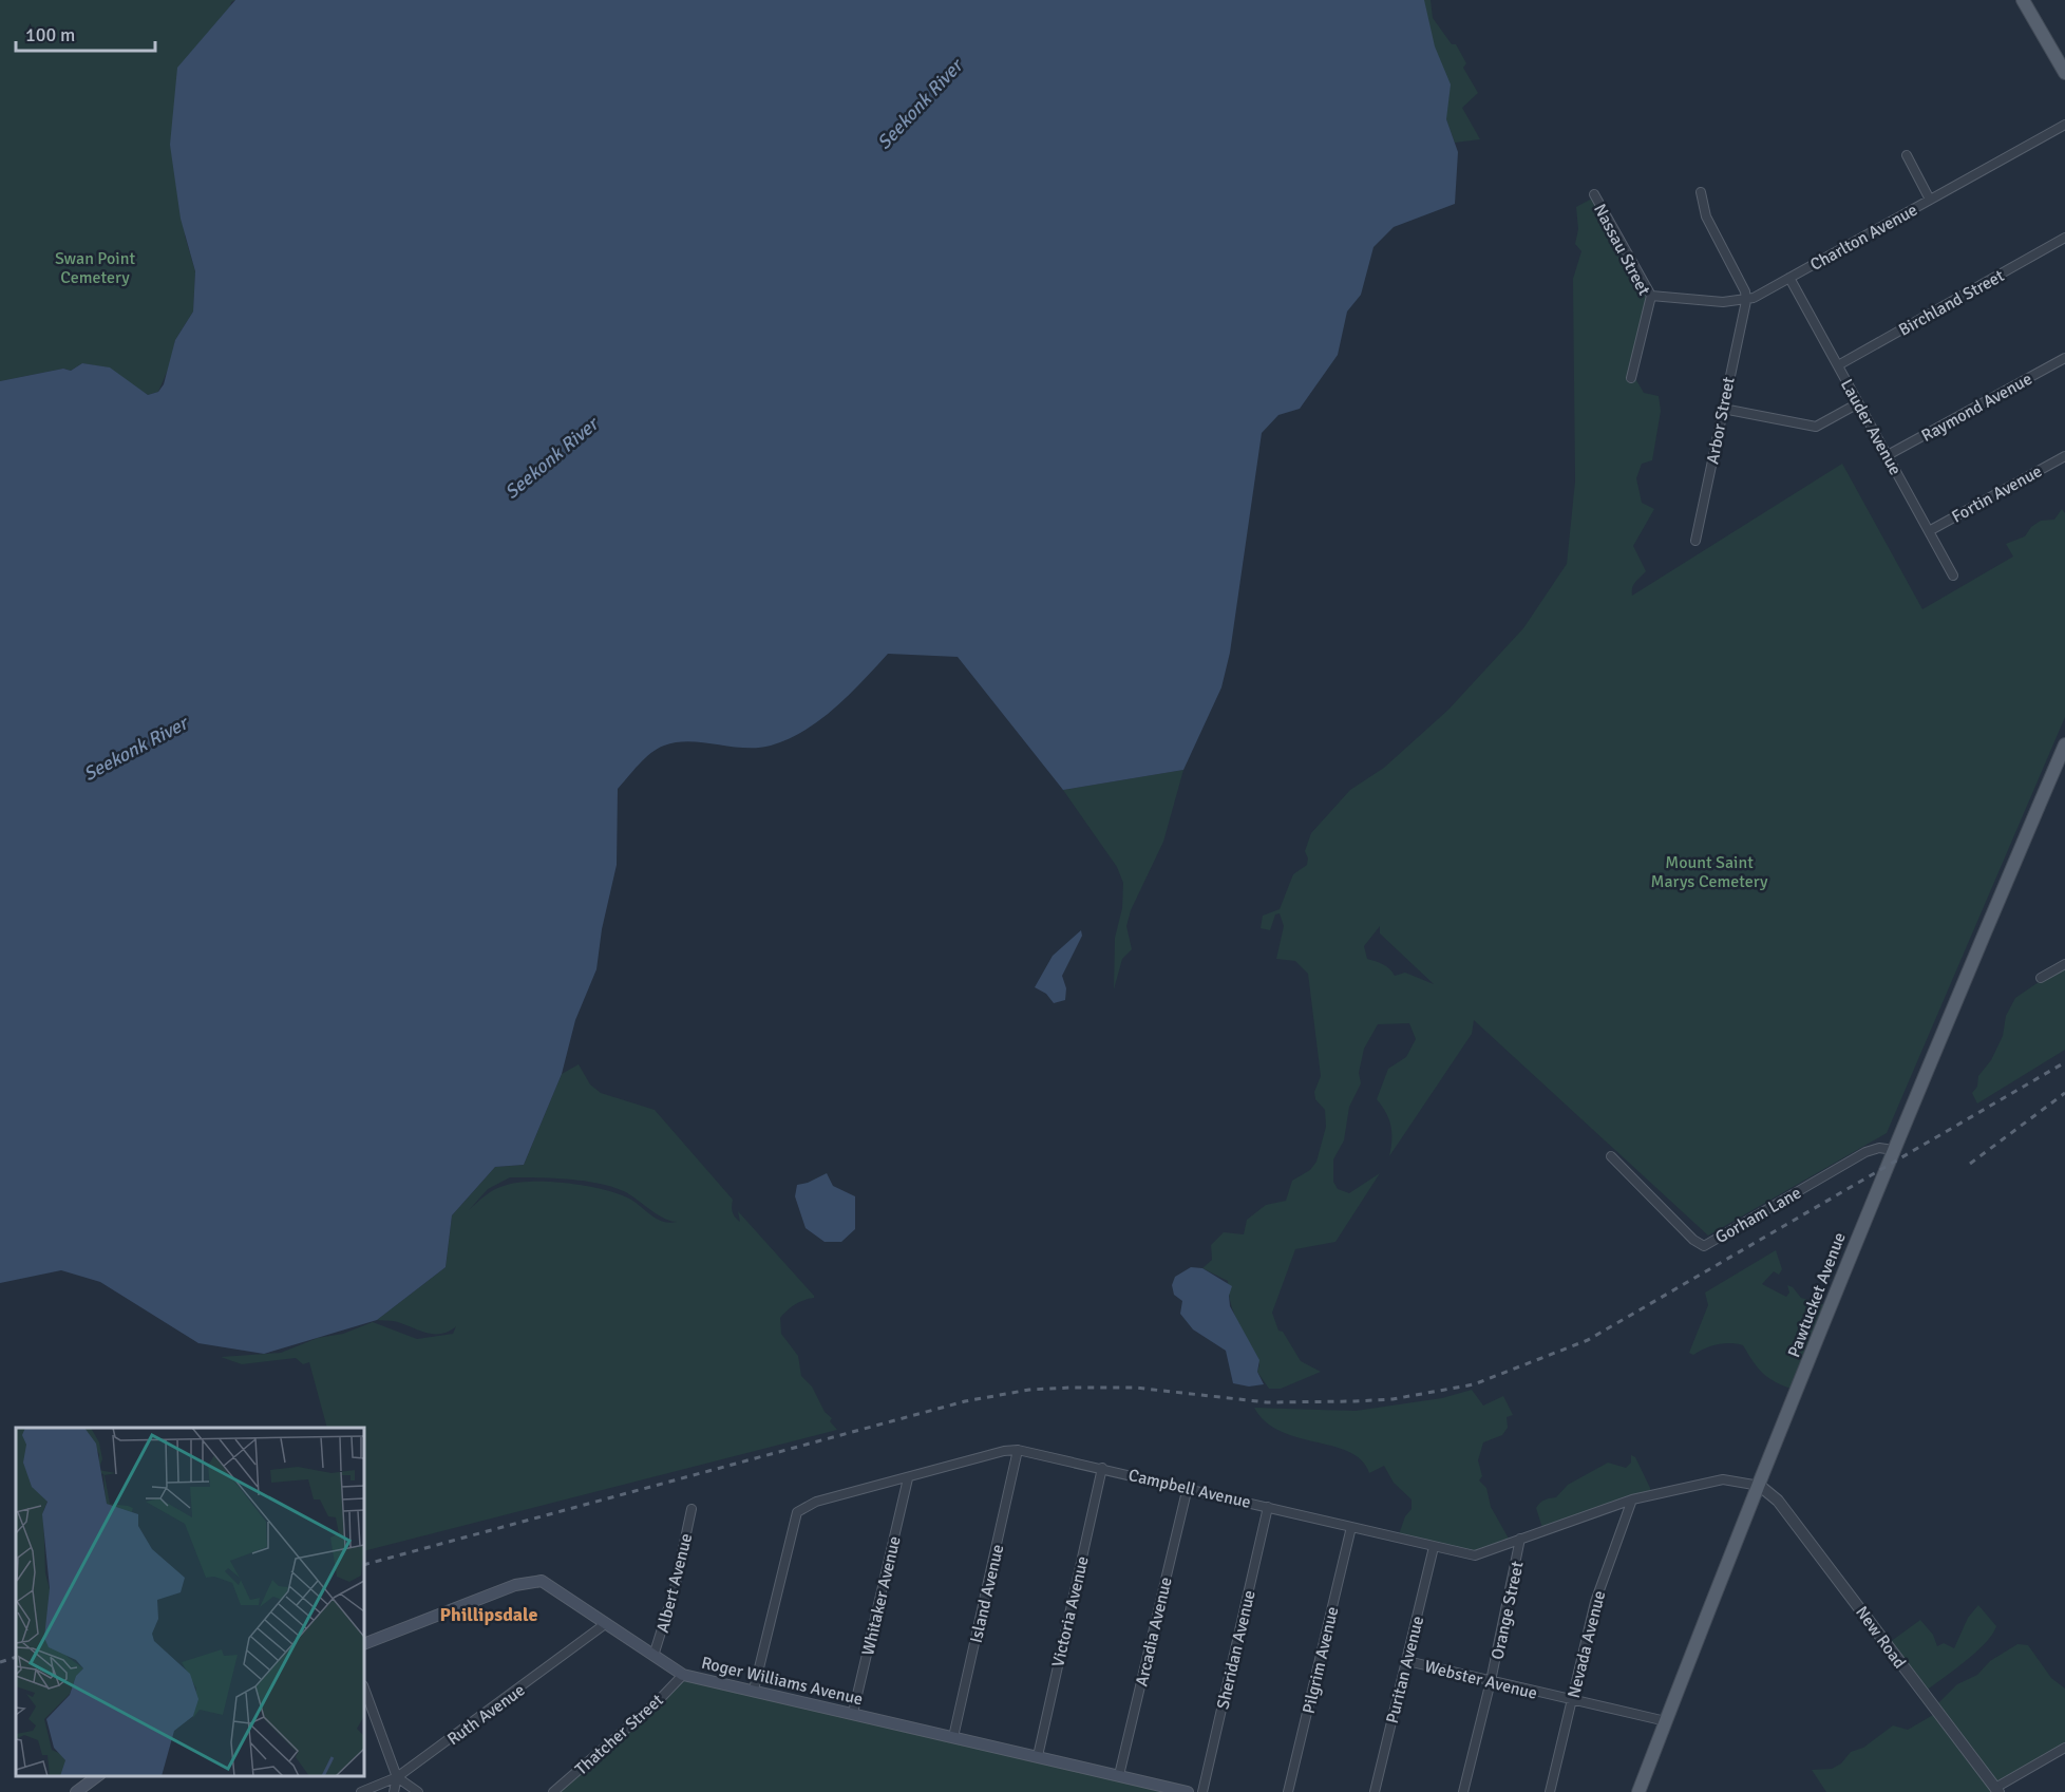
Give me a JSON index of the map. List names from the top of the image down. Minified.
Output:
{"streets":{"main road":["Pawtucket Avenue","Roger Williams Avenue"],"street":["Charlton Avenue","Nassau Street","Birchland Street","Raymond Avenue","Arbor Street","Lauder Avenue","Fortin Avenue","Gorham Lane","Campbell Avenue","Albert Avenue","Island Avenue","Whitaker Avenue","Orange Street","Victoria Avenue","Arcadia Avenue","New Road","Nevada Avenue","Sheridan Avenue","Pilgrim Avenue","Puritan Avenue","Webster Avenue","Ruth Avenue","Thatcher Street"]},"crossings":[["Charlton Avenue","Nassau Street"],["Charlton Avenue","Arbor Street"],["Charlton Avenue","Lauder Avenue"],["Birchland Street","Lauder Avenue"],["Raymond Avenue","Lauder Avenue"],["Lauder Avenue","Fortin Avenue"],["Gorham Lane","Pawtucket Avenue"],["Pawtucket Avenue","Campbell Avenue"],["Pawtucket Avenue","New Road"],["Pawtucket Avenue","Webster Avenue"],["Campbell Avenue","Island Avenue"],["Campbell Avenue","Whitaker Avenue"],["Campbell Avenue","Orange Street"],["Campbell Avenue","Victoria Avenue"],["Campbell Avenue","Arcadia Avenue"],["Campbell Avenue","New Road"],["Campbell Avenue","Nevada Avenue"],["Campbell Avenue","Sheridan Avenue"],["Campbell Avenue","Pilgrim Avenue"],["Campbell Avenue","Puritan Avenue"],["Campbell Avenue","Roger Williams Avenue"],["Albert Avenue","Roger Williams Avenue"],["Island Avenue","Roger Williams Avenue"],["Whitaker Avenue","Roger Williams Avenue"],["Orange Street","Webster Avenue"],["Victoria Avenue","Roger Williams Avenue"],["Arcadia Avenue","Roger Williams Avenue"],["Nevada Avenue","Webster Avenue"],["Puritan Avenue","Webster Avenue"],["Roger Williams Avenue","Ruth Avenue"],["Roger Williams Avenue","Thatcher Street"]],"districts":["Phillipsdale"],"water":["Seekonk River"],"parks":["Swan Point Cemetery","Mount Saint Marys Cemetery"],"scale_bar":"100 m"}
